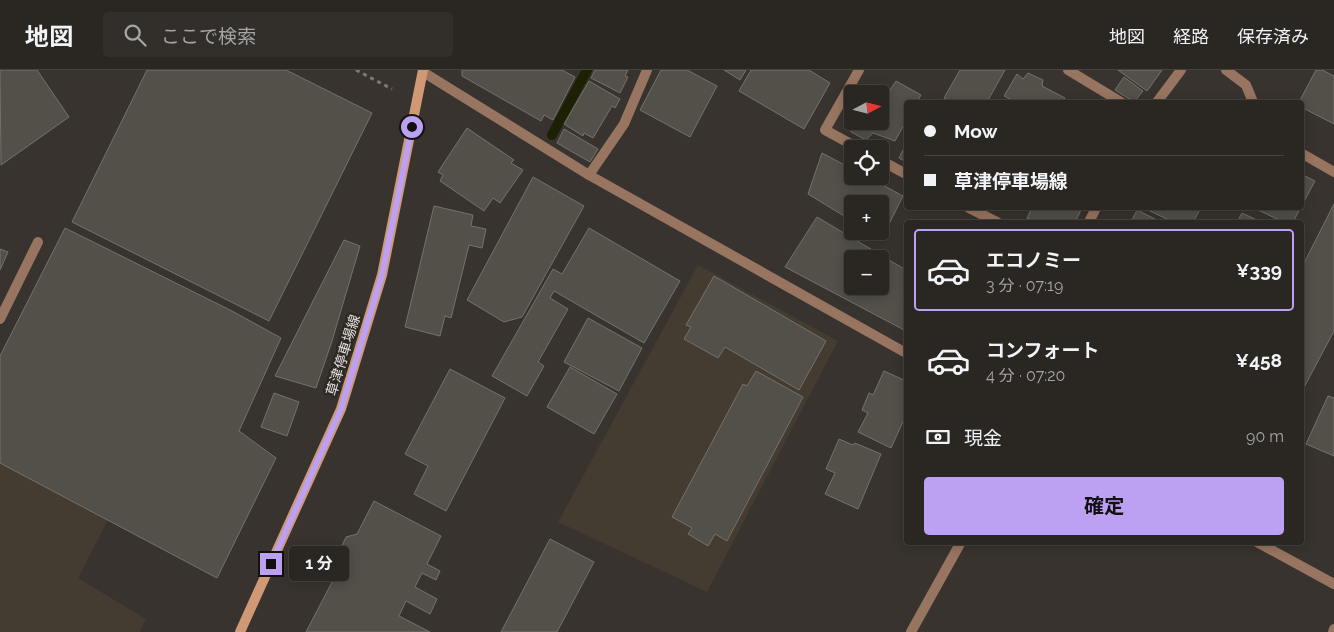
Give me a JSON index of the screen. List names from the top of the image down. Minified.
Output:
{"streets":{"main road":["草津停車場線"]},"north":"right","page":{"header":"地図","search":"ここで検索","nav":["地図","経路","保存済み"],"map_buttons":["+","−"],"banner":["Mow","草津停車場線"],"list":[{"name":"エコノミー","note":"3 分 · 07:19","value":"¥339"},{"name":"コンフォート","note":"4 分 · 07:20","value":"¥458"}],"pay":["現金","90 m"],"buttons":"確定","bubble":"1 分"}}
